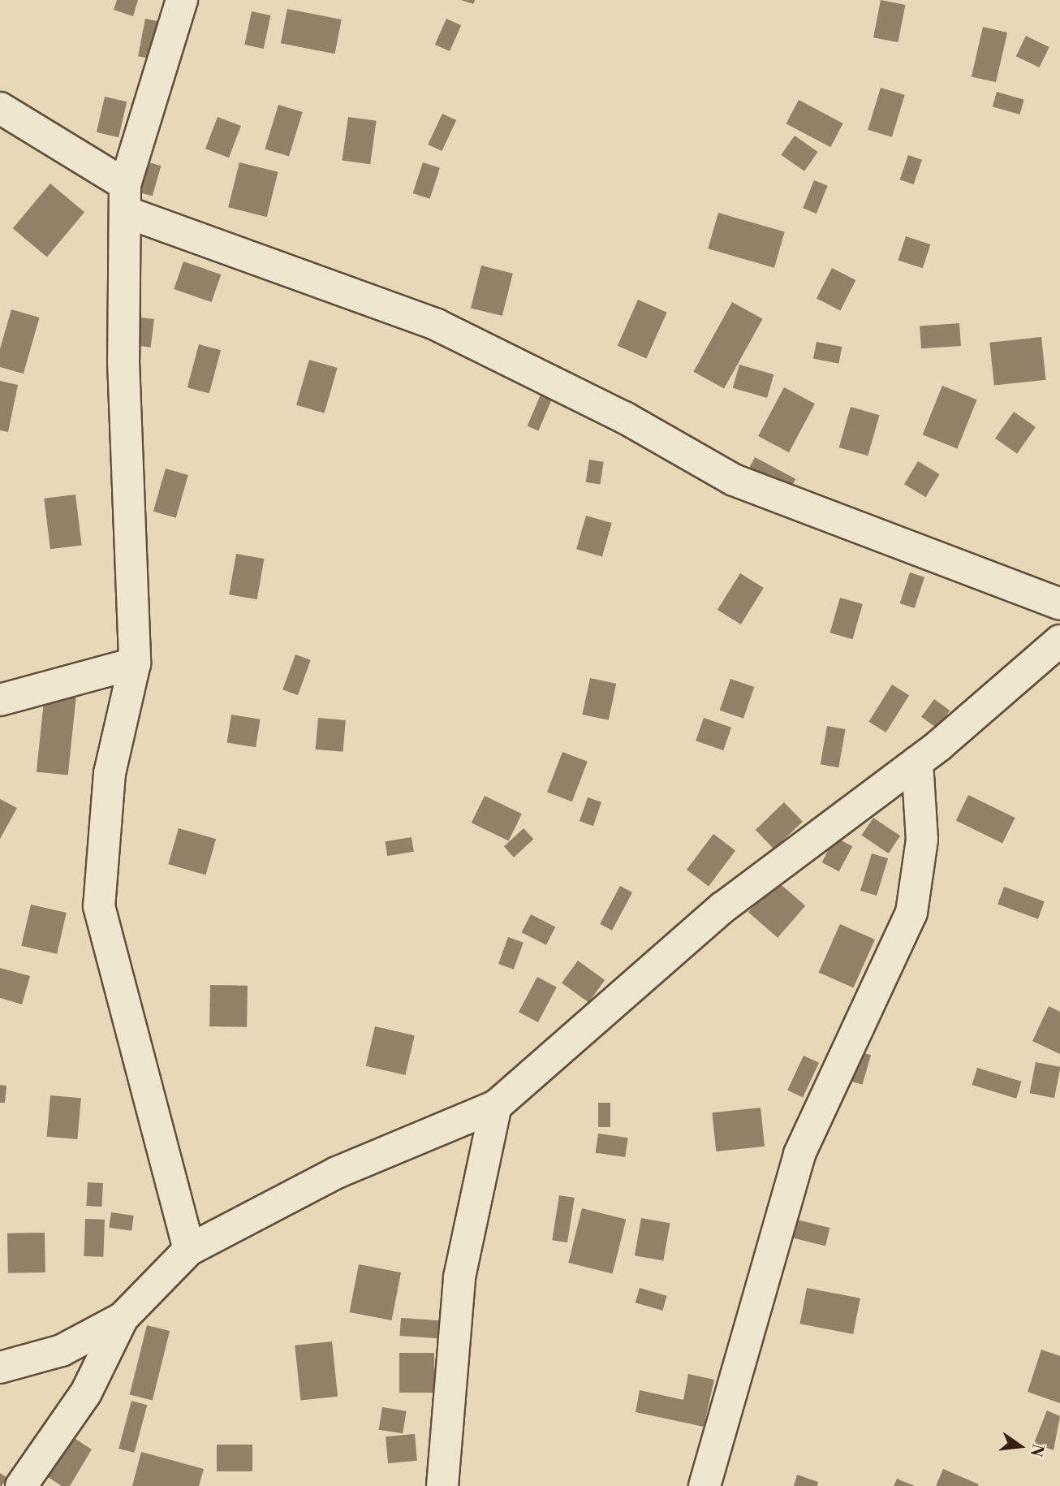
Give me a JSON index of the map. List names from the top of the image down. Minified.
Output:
{"north":"right"}
